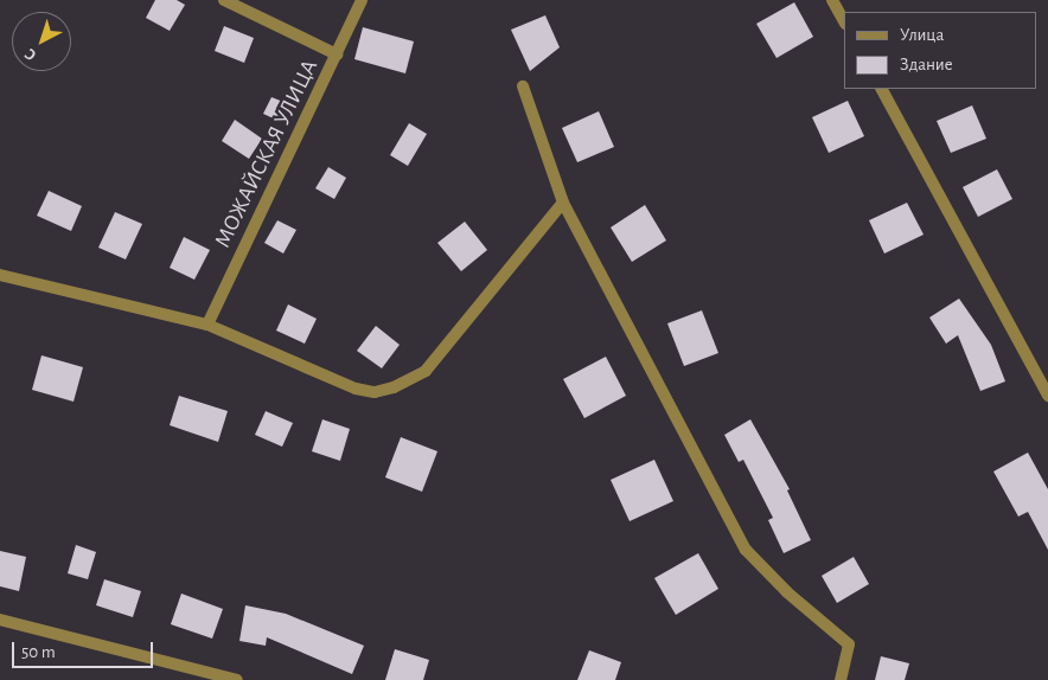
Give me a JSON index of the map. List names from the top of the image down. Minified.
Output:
{"streets":{"street":["МОЖАЙСКАЯ УЛИЦА"]},"legend":["Улица","Здание"],"scale_bar":"50 m","north":"bottom left"}
